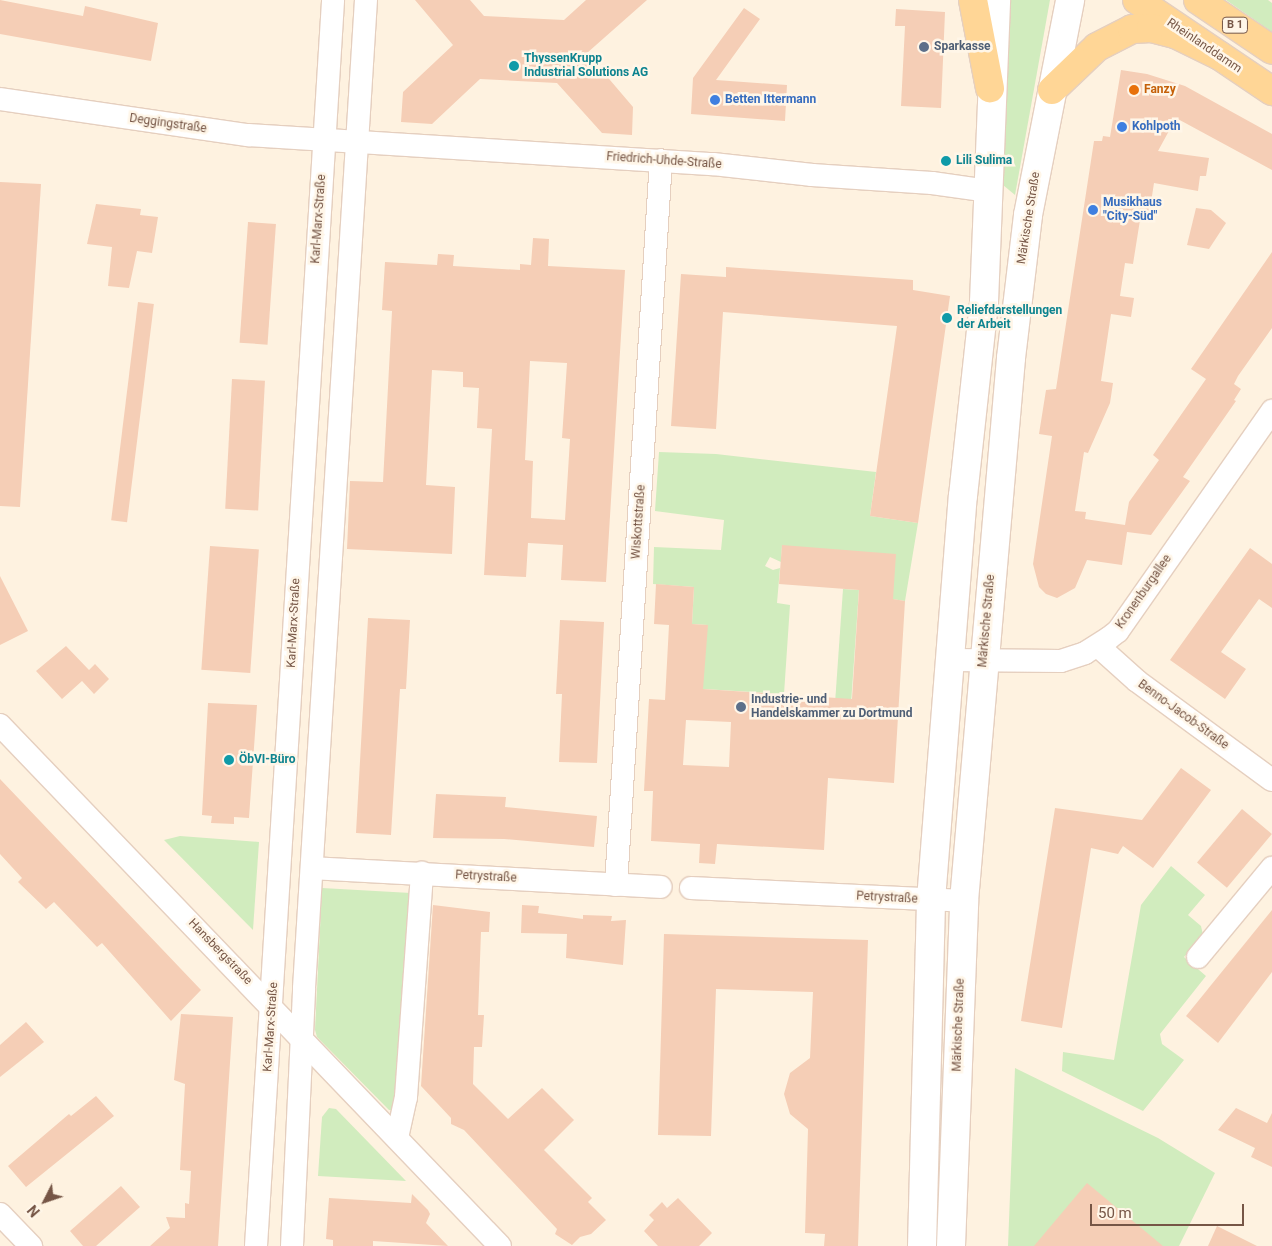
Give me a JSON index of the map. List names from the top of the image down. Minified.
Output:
{"streets":{"main road":["B 1","Rheinlanddamm","Märkische Straße"],"street":["Deggingstraße","Friedrich-Uhde-Straße","Karl-Marx-Straße","Wiskottstraße","Kronenburgallee","Benno-Jacob-Straße","Petrystraße","Hansbergstraße"]},"crossings":[["Deggingstraße","Friedrich-Uhde-Straße"],["Deggingstraße","Karl-Marx-Straße"],["Friedrich-Uhde-Straße","Karl-Marx-Straße"],["Friedrich-Uhde-Straße","Wiskottstraße"],["Märkische Straße","Kronenburgallee"],["Märkische Straße","Petrystraße"],["Karl-Marx-Straße","Petrystraße"],["Karl-Marx-Straße","Hansbergstraße"],["Wiskottstraße","Petrystraße"],["Kronenburgallee","Benno-Jacob-Straße"]],"places":["Sparkasse","ThyssenKrupp Industrial Solutions AG","Fanzy","Betten Ittermann","Kohlpoth","Lili Sulima","Musikhaus \"City-Süd\"","Reliefdarstellungen der Arbeit","Industrie- und Handelskammer zu Dortmund","ÖbVI-Büro"],"scale_bar":"50 m","north":"bottom left"}
